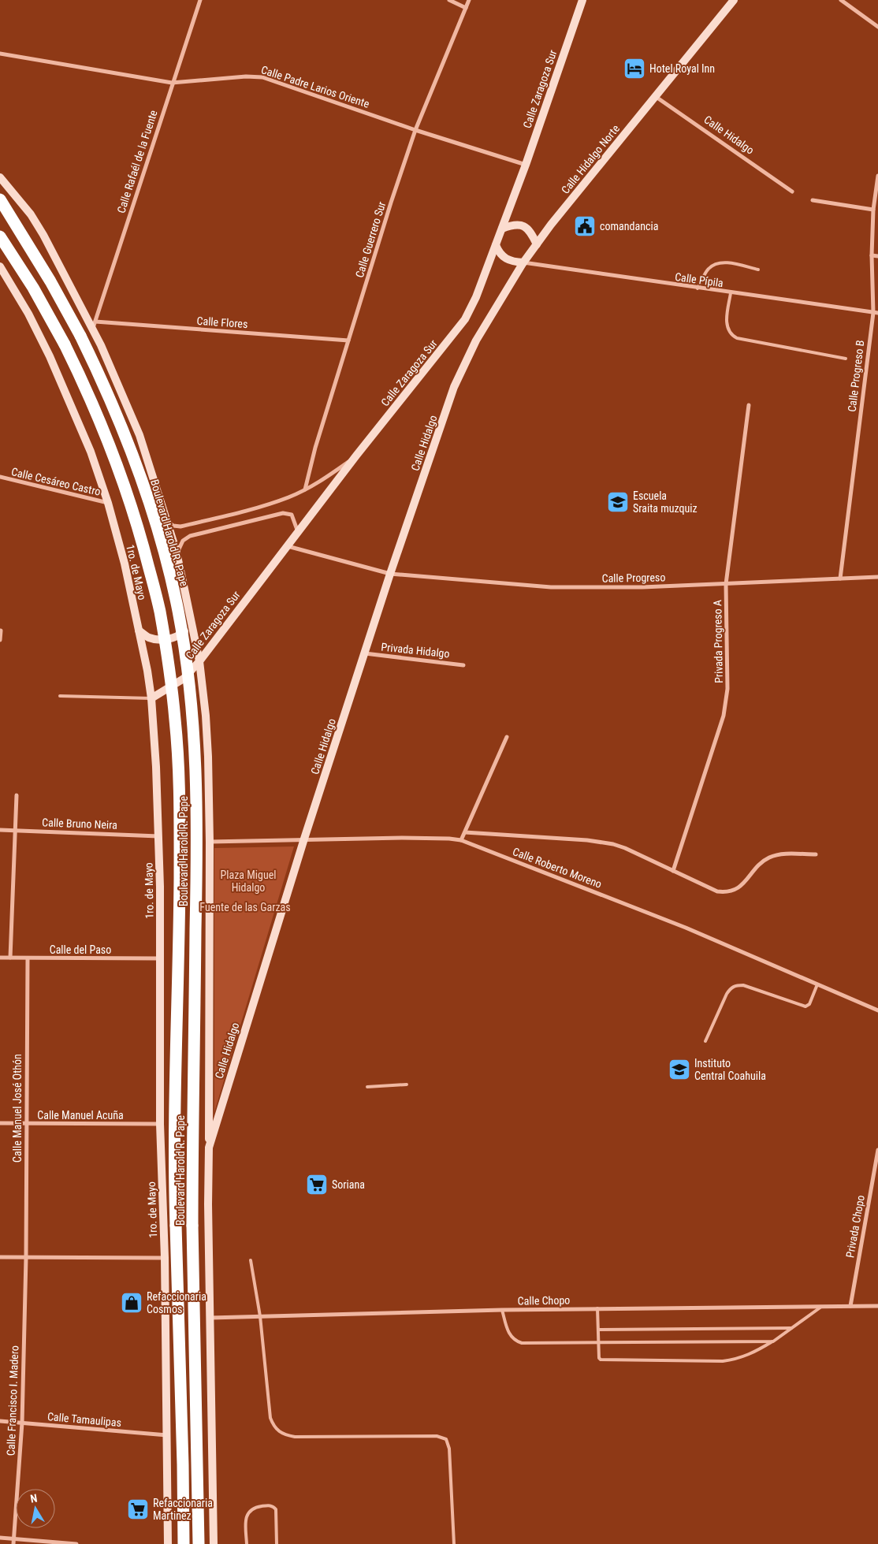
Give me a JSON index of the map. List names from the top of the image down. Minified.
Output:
{"streets":{"highway":["Boulevard Harold R. Pape"],"main road":["Calle Zaragoza Sur","Calle Hidalgo","Calle Hidalgo Norte","1ro. de Mayo"],"street":["Calle Padre Larios Oriente","Calle Rafaél de la Fuente","Calle Guerrero Sur","Calle Pípila","Calle Flores","Calle Progreso B","Calle Cesáreo Castro","Calle Progreso","Privada Progreso A","Privada Hidalgo","Calle Bruno Neira","Calle Roberto Moreno","Calle del Paso","Calle Manuel José Othón","Calle Manuel Acuña","Privada Chopo","Calle Chopo","Calle Francisco I. Madero","Calle Tamaulipas"]},"crossings":[["Calle Padre Larios Oriente","Calle Zaragoza Sur"],["Calle Padre Larios Oriente","Calle Rafaél de la Fuente"],["Calle Padre Larios Oriente","Calle Guerrero Sur"],["Calle Zaragoza Sur","Calle Hidalgo Norte"],["Calle Zaragoza Sur","Calle Pípila"],["Calle Zaragoza Sur","1ro. de Mayo"],["Calle Zaragoza Sur","Calle Progreso"],["Calle Hidalgo","Calle Hidalgo Norte"],["Calle Hidalgo","Calle Progreso"],["Calle Hidalgo","Privada Hidalgo"],["Calle Hidalgo","Calle Roberto Moreno"],["Calle Hidalgo","Calle Chopo"],["Calle Hidalgo Norte","Calle Pípila"],["Calle Rafaél de la Fuente","Calle Flores"],["Calle Guerrero Sur","Calle Flores"],["Calle Pípila","Calle Progreso B"],["Calle Progreso B","Calle Progreso"],["Calle Cesáreo Castro","1ro. de Mayo"],["1ro. de Mayo","Calle Bruno Neira"],["1ro. de Mayo","Calle del Paso"],["1ro. de Mayo","Calle Manuel Acuña"],["1ro. de Mayo","Calle Tamaulipas"],["Calle Progreso","Privada Progreso A"],["Calle del Paso","Calle Manuel José Othón"],["Calle Manuel José Othón","Calle Manuel Acuña"],["Calle Manuel José Othón","Calle Francisco I. Madero"],["Privada Chopo","Calle Chopo"],["Calle Francisco I. Madero","Calle Tamaulipas"]],"parks":["Plaza Miguel Hidalgo","Fuente de las Garzas"],"places":{"hotel":["Hotel Royal Inn"],"public building":["comandancia"],"school or university":["Escuela Sraita muzquiz","Instituto Central Coahuila"],"supermarket":["Soriana","Refaccionaria Martinez"],"shop":["Refaccionaria Cosmos"]},"north":"top"}
